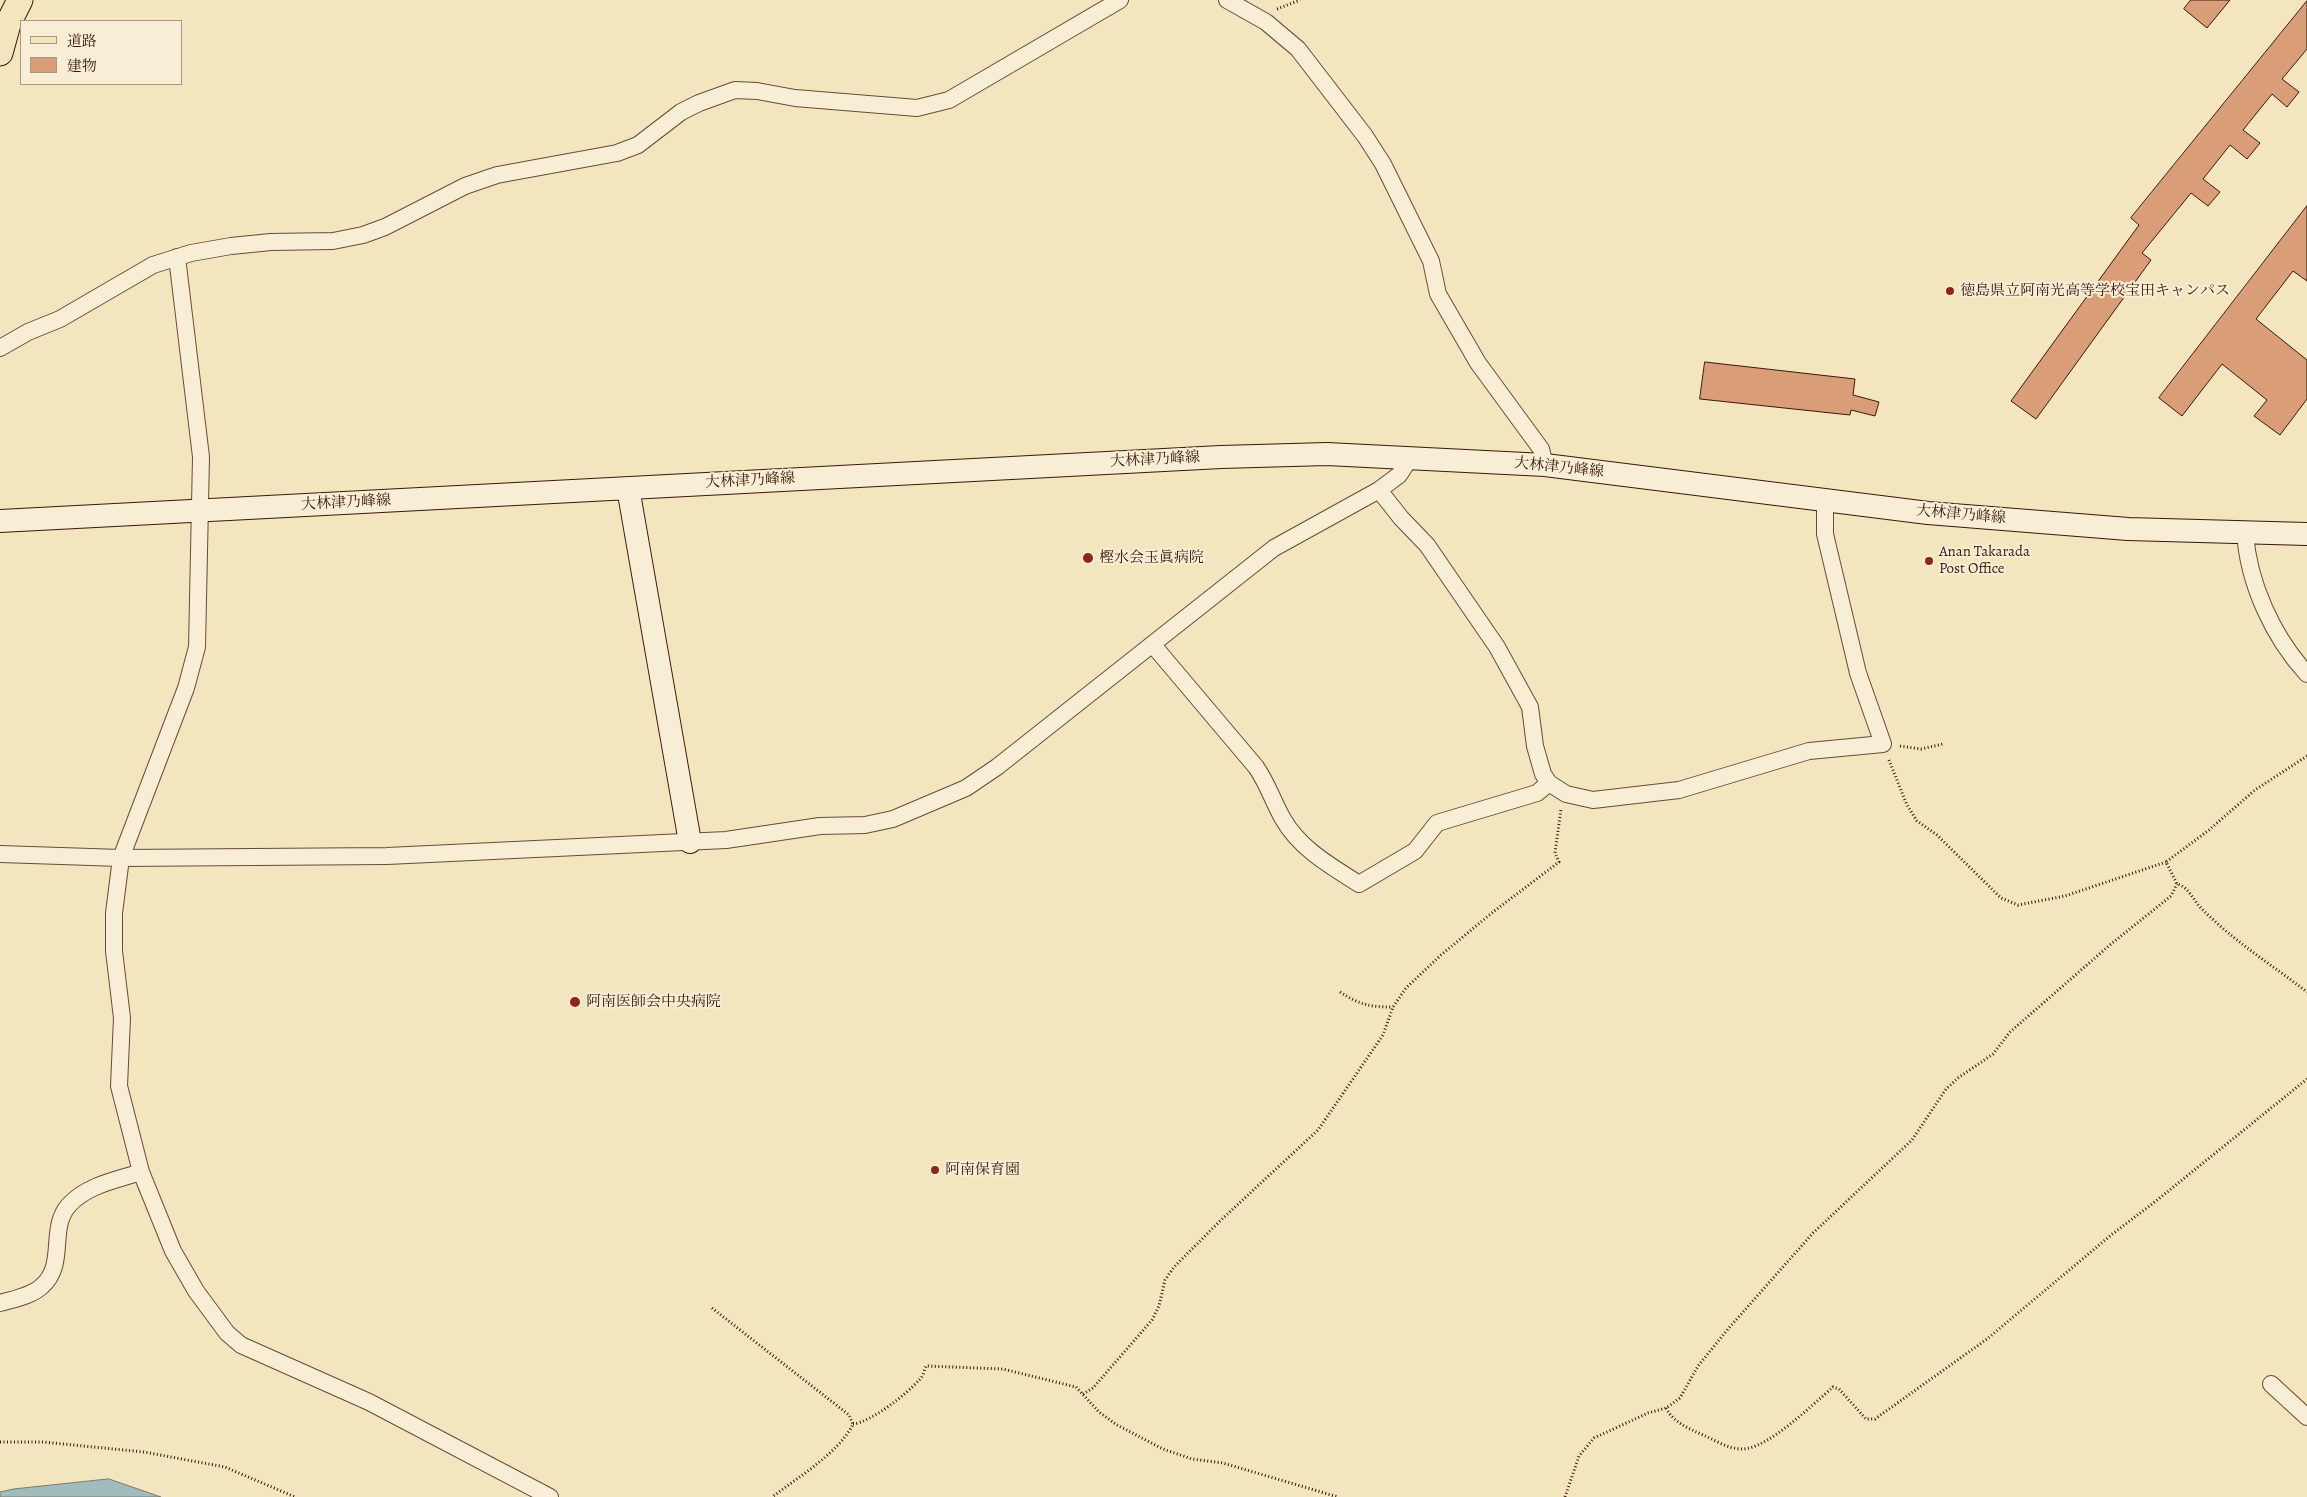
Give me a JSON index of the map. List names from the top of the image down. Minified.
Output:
{"streets":{"main road":["大林津乃峰線"]},"places":["徳島県立阿南光高等学校宝田キャンパス","樫水会玉眞病院","Anan Takarada Post Office","阿南医師会中央病院","阿南保育園"],"legend":["道路","建物"]}
